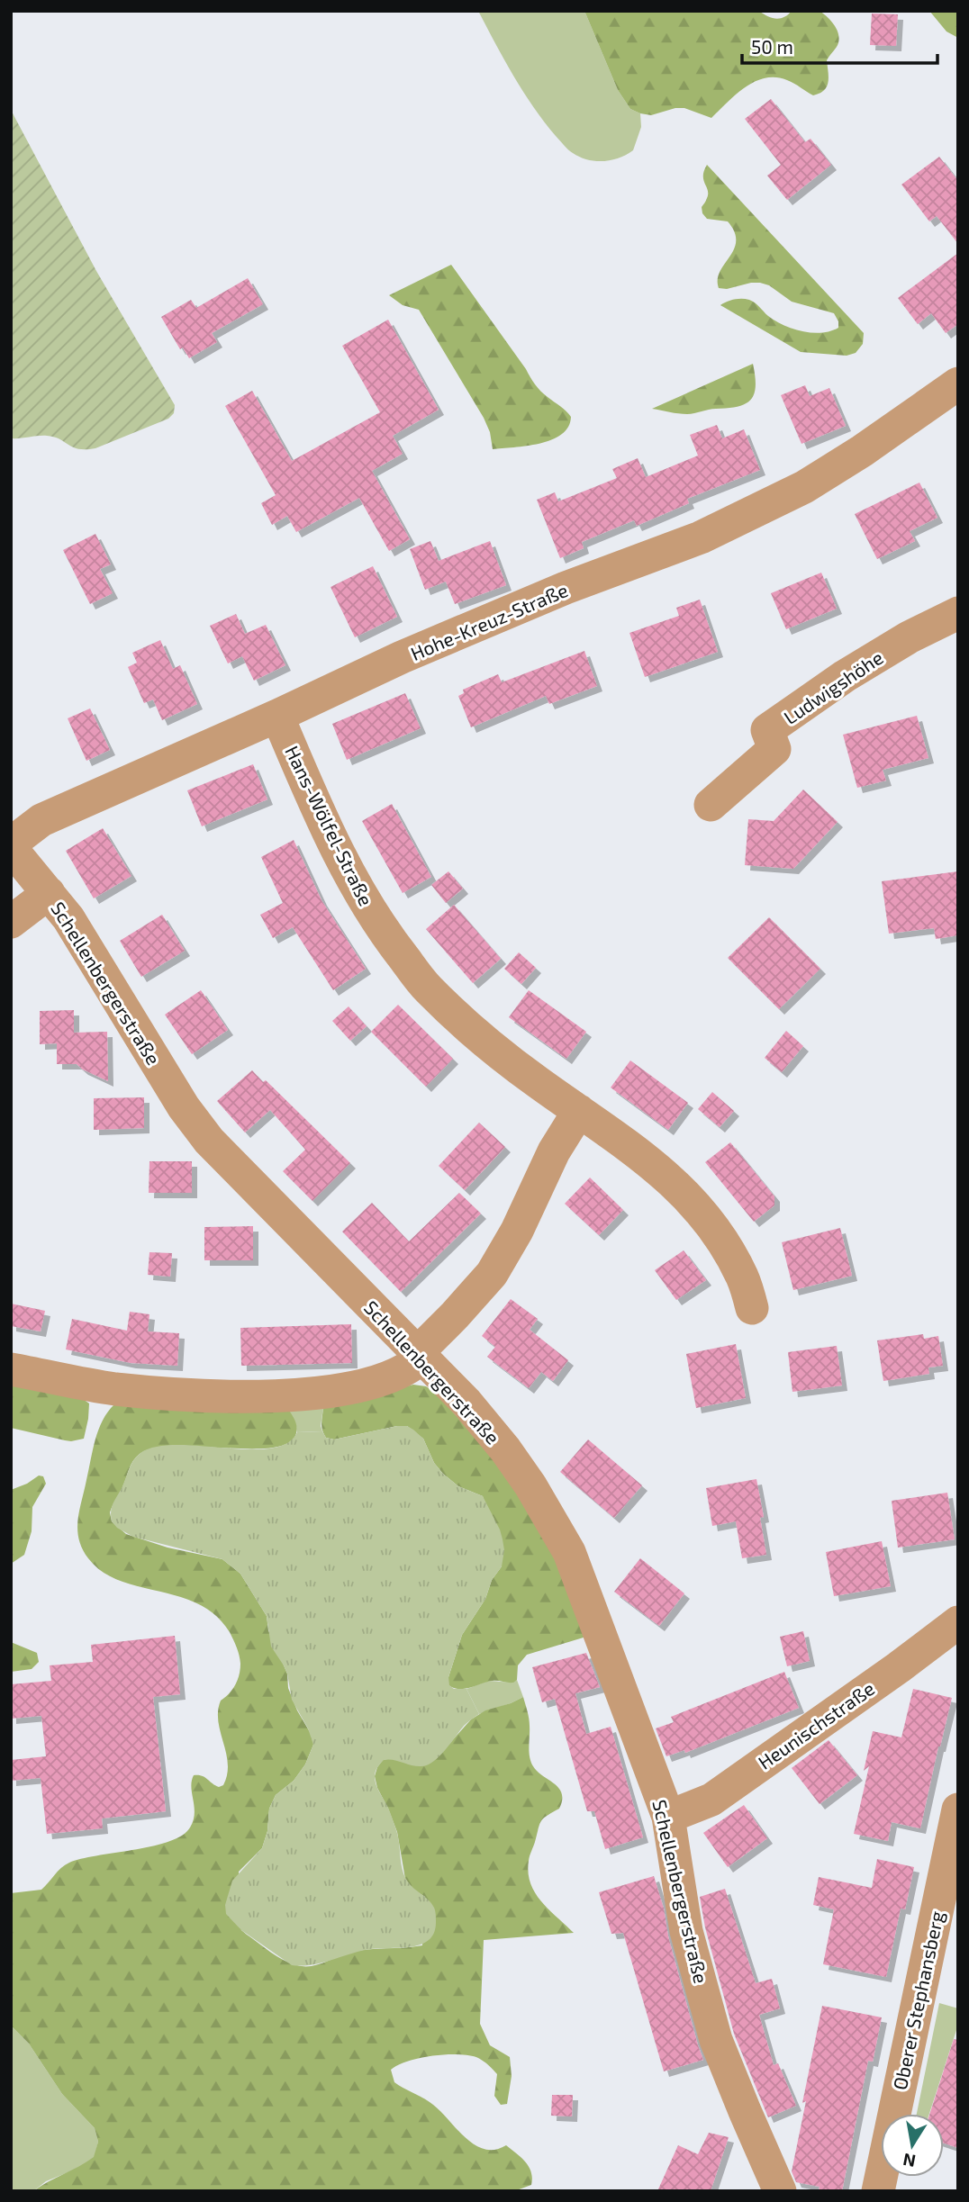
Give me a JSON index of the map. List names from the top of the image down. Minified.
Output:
{"streets":{"street":["Hohe-Kreuz-Straße","Ludwigshöhe","Hans-Wölfel-Straße","Schellenbergerstraße","Heunischstraße","Oberer Stephansberg"]},"crossings":[["Hohe-Kreuz-Straße","Hans-Wölfel-Straße"],["Hohe-Kreuz-Straße","Schellenbergerstraße"],["Schellenbergerstraße","Heunischstraße"]],"scale_bar":"50 m","north":"bottom"}
